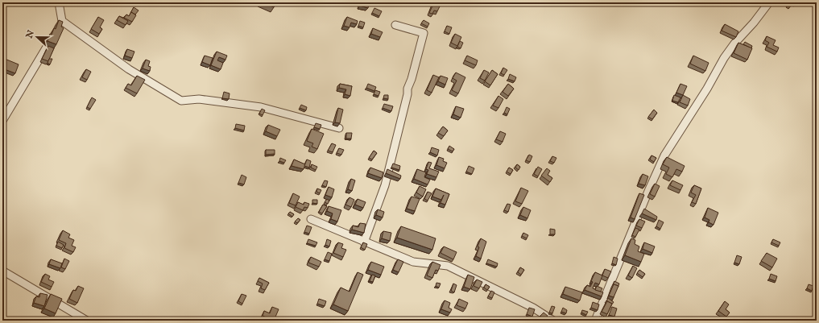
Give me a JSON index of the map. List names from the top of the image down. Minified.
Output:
{"north":"left"}
